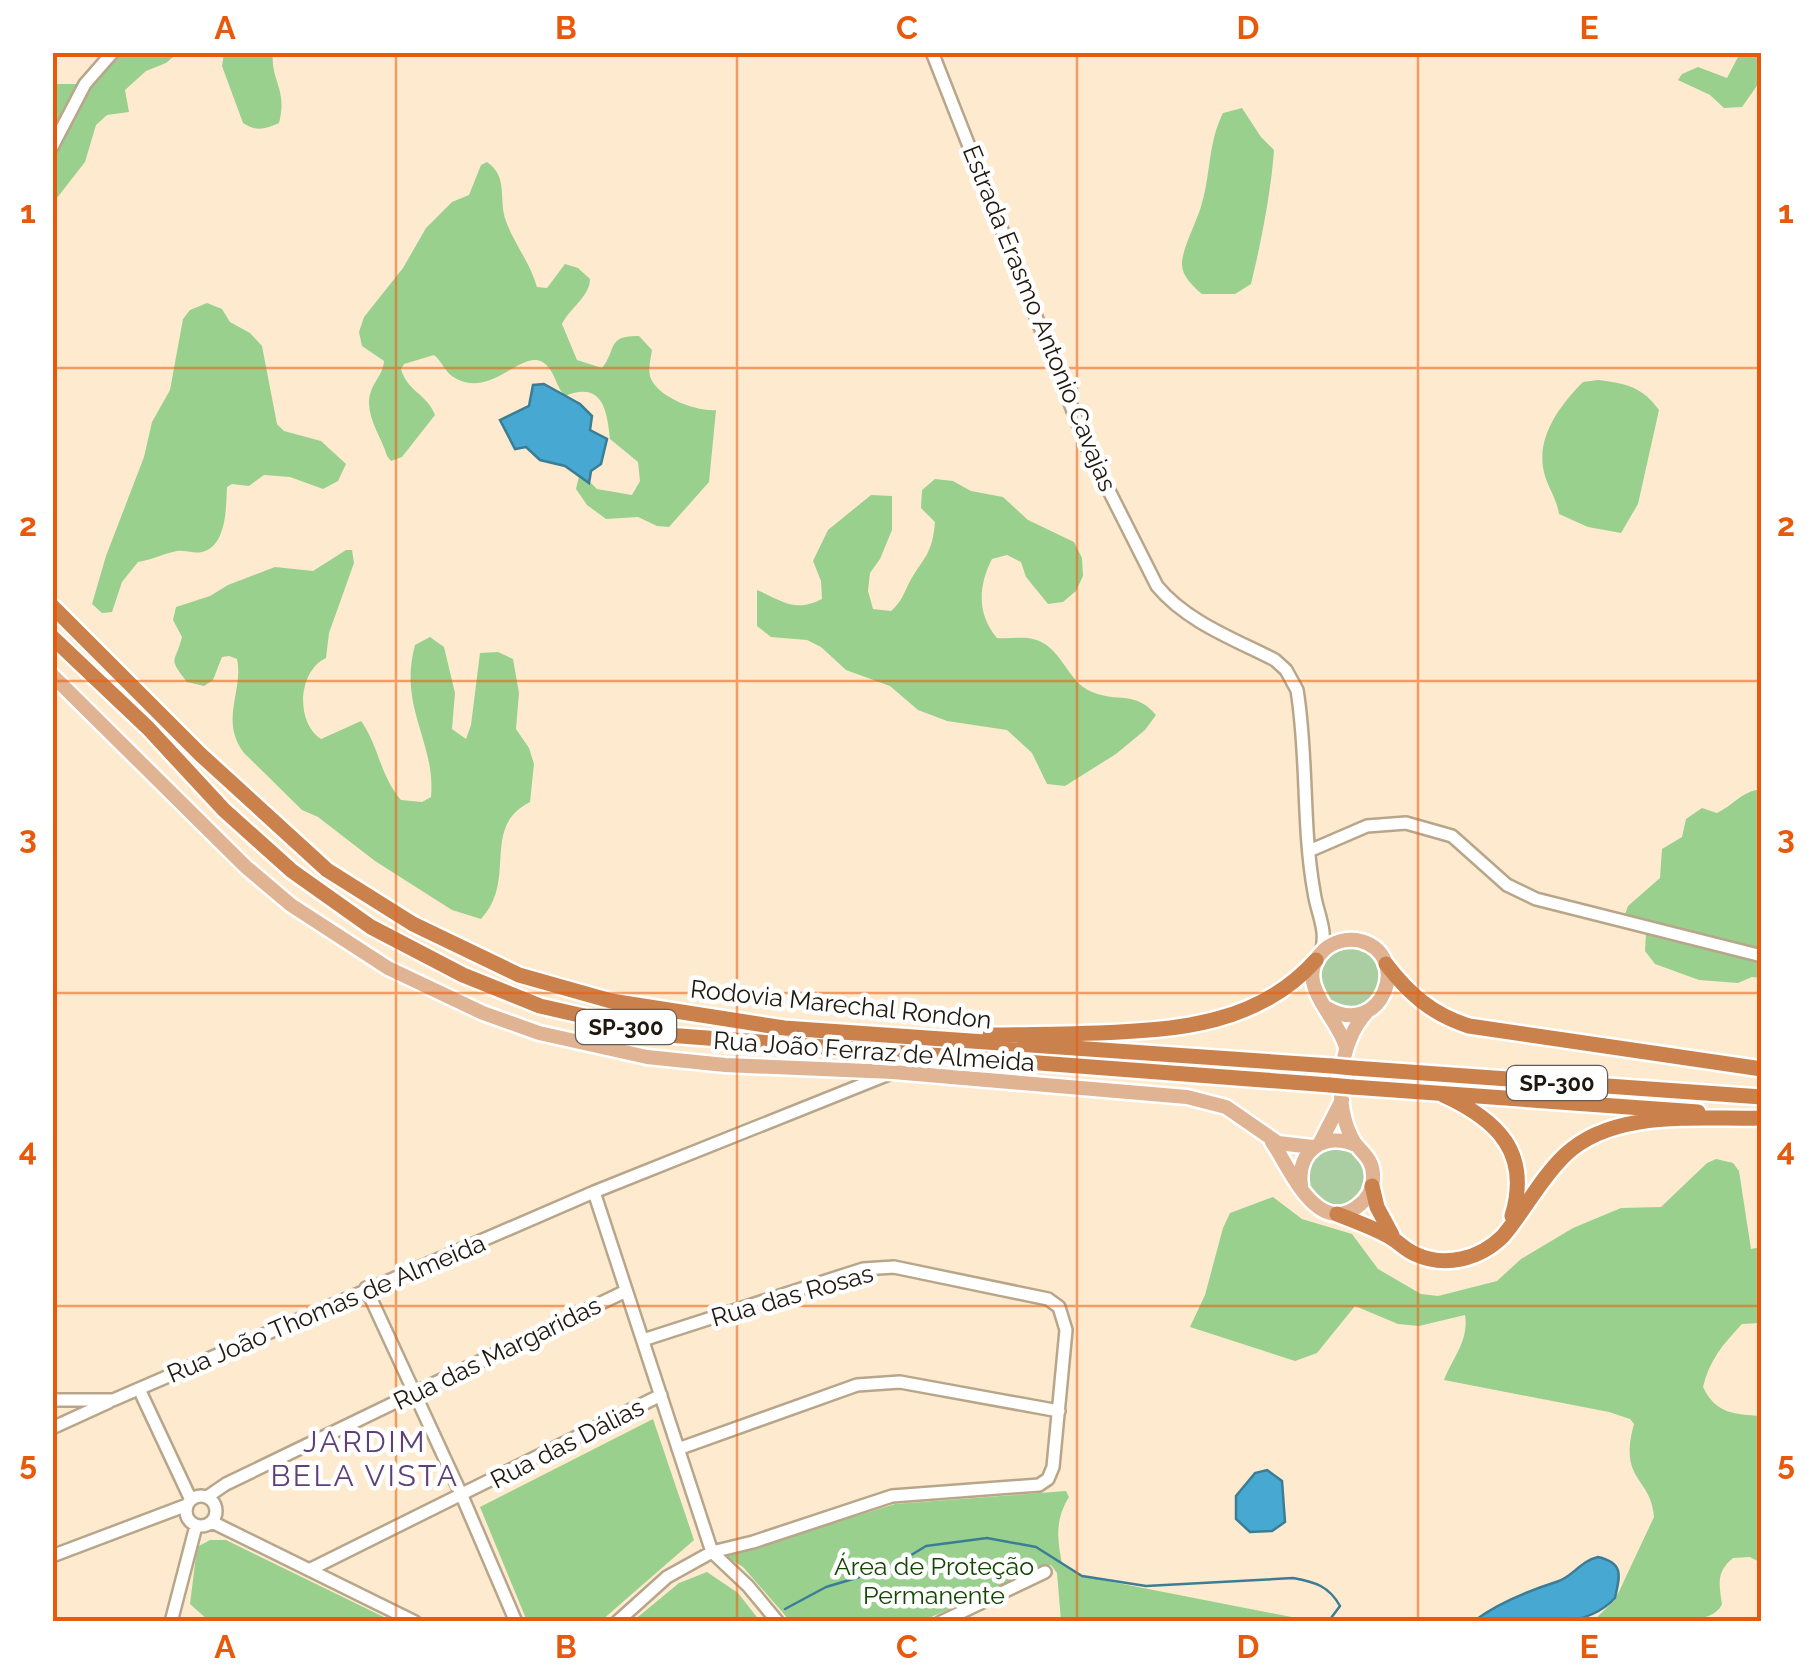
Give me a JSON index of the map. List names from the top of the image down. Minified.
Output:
{"streets":{"highway":["Rodovia Marechal Rondon","SP-300"],"main road":["Rua João Ferraz de Almeida"],"street":["Estrada Erasmo Antonio Cavajas","Rua das Rosas","Rua João Thomas de Almeida","Rua das Margaridas","Rua das Dálias"]},"crossings":[["Rua João Ferraz de Almeida","Rua João Thomas de Almeida"]],"districts":["JARDIM BELA VISTA"],"parks":["Área de Proteção Permanente"],"grid":{"columns":["A","B","C","D","E"],"rows":["1","2","3","4","5"]}}
